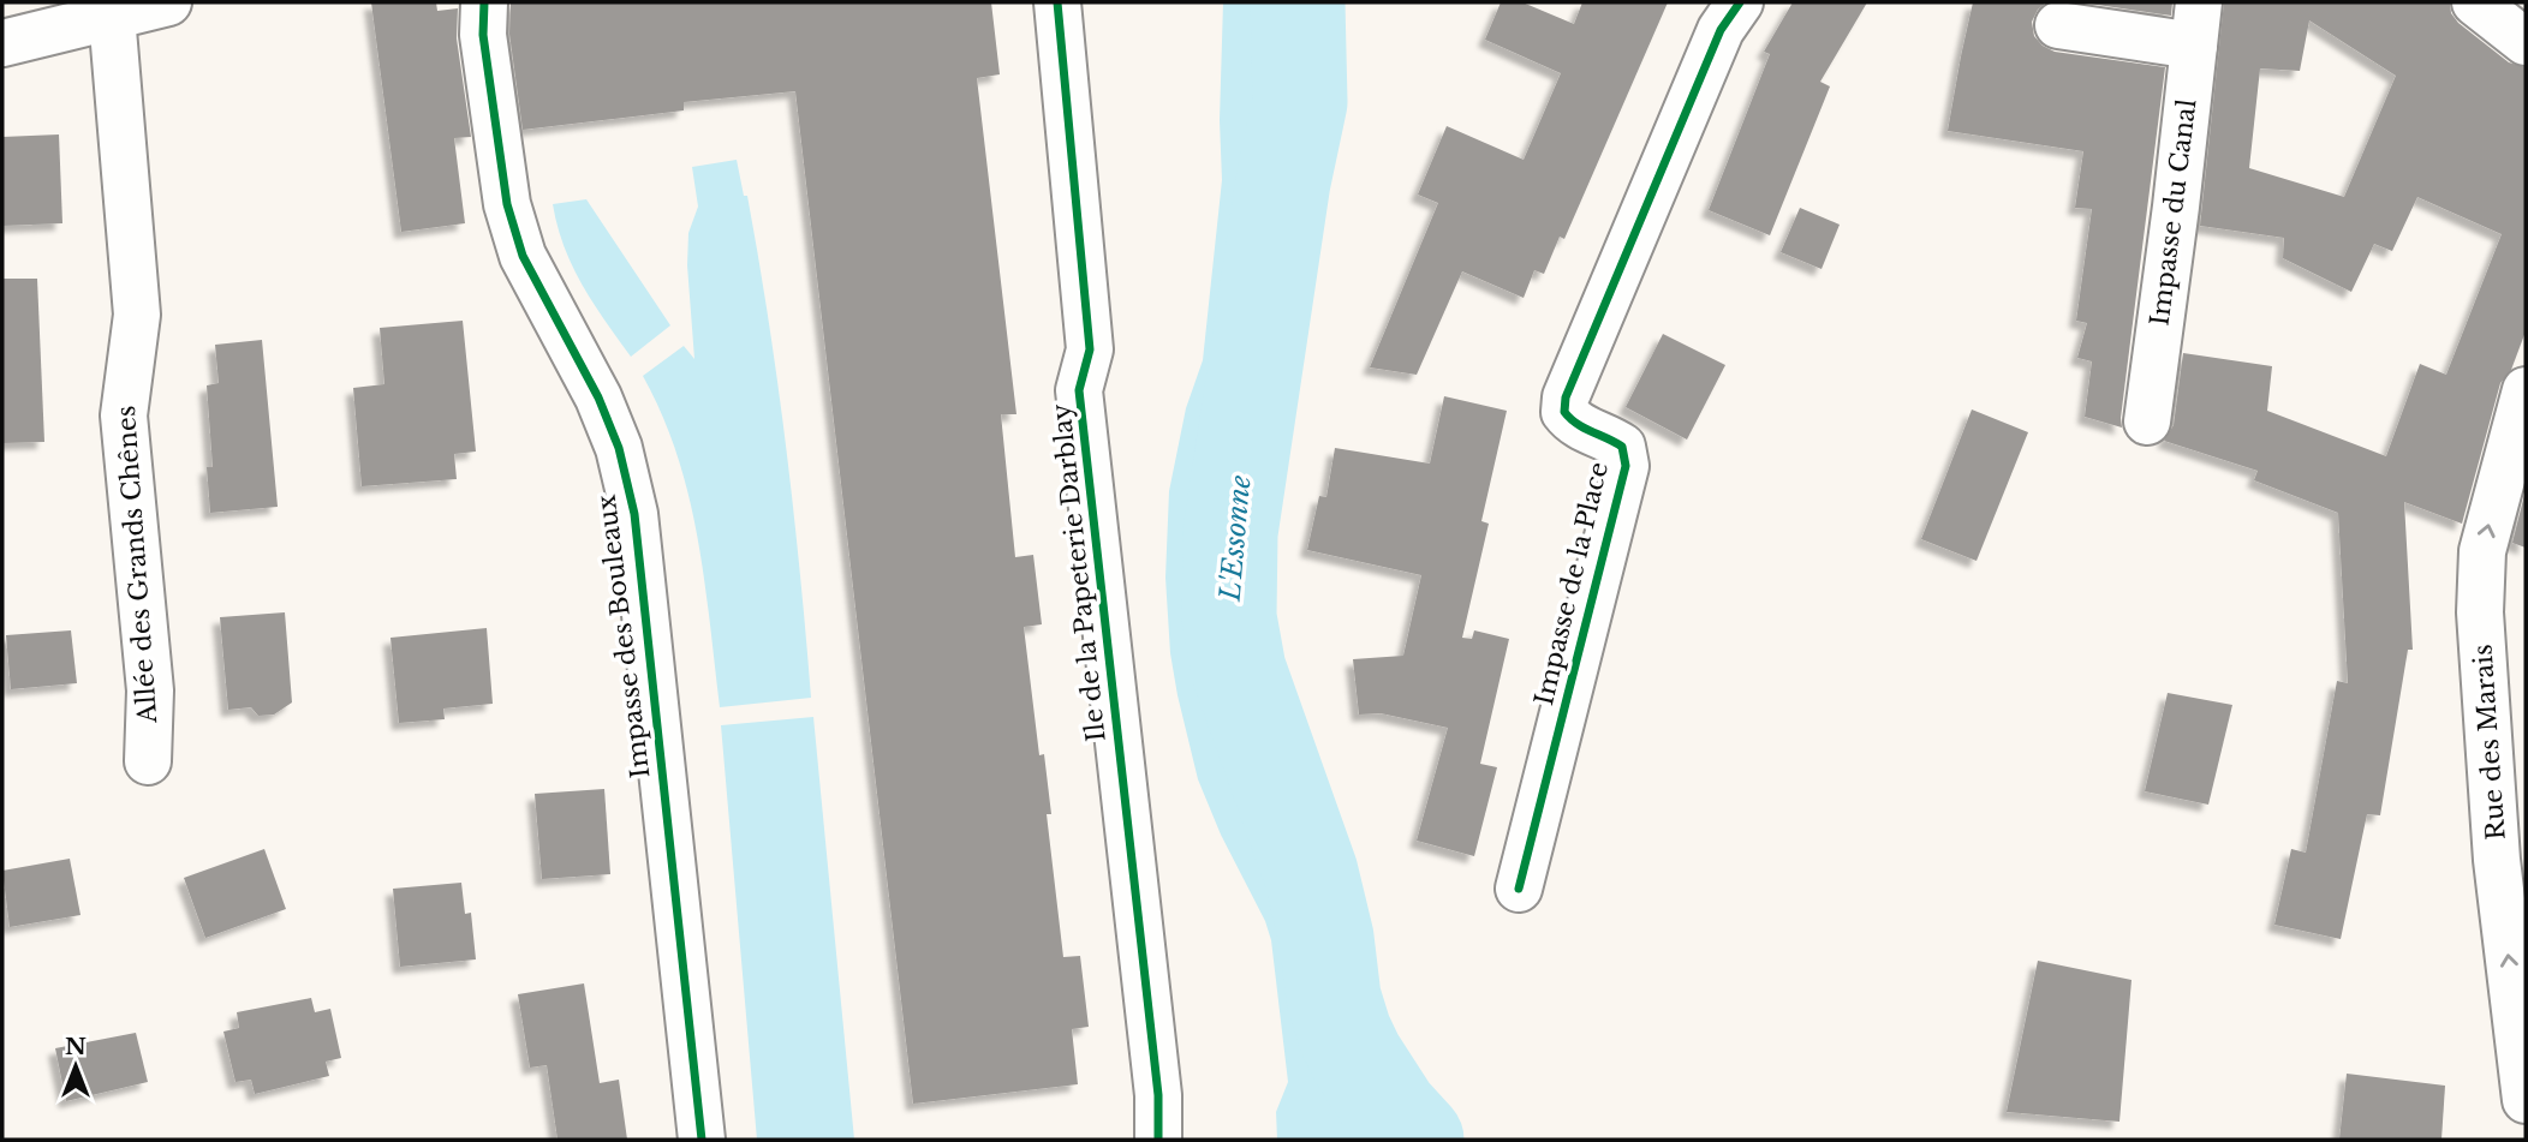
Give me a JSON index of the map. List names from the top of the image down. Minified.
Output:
{"streets":{"street":["Impasse du Canal","Allée des Grands Chênes","Ile de la Papeterie Darblay","Impasse de la Place","Impasse des Bouleaux","Rue des Marais"]},"one_way":["Rue des Marais"],"water":["L'Essonne"],"north":"top"}
